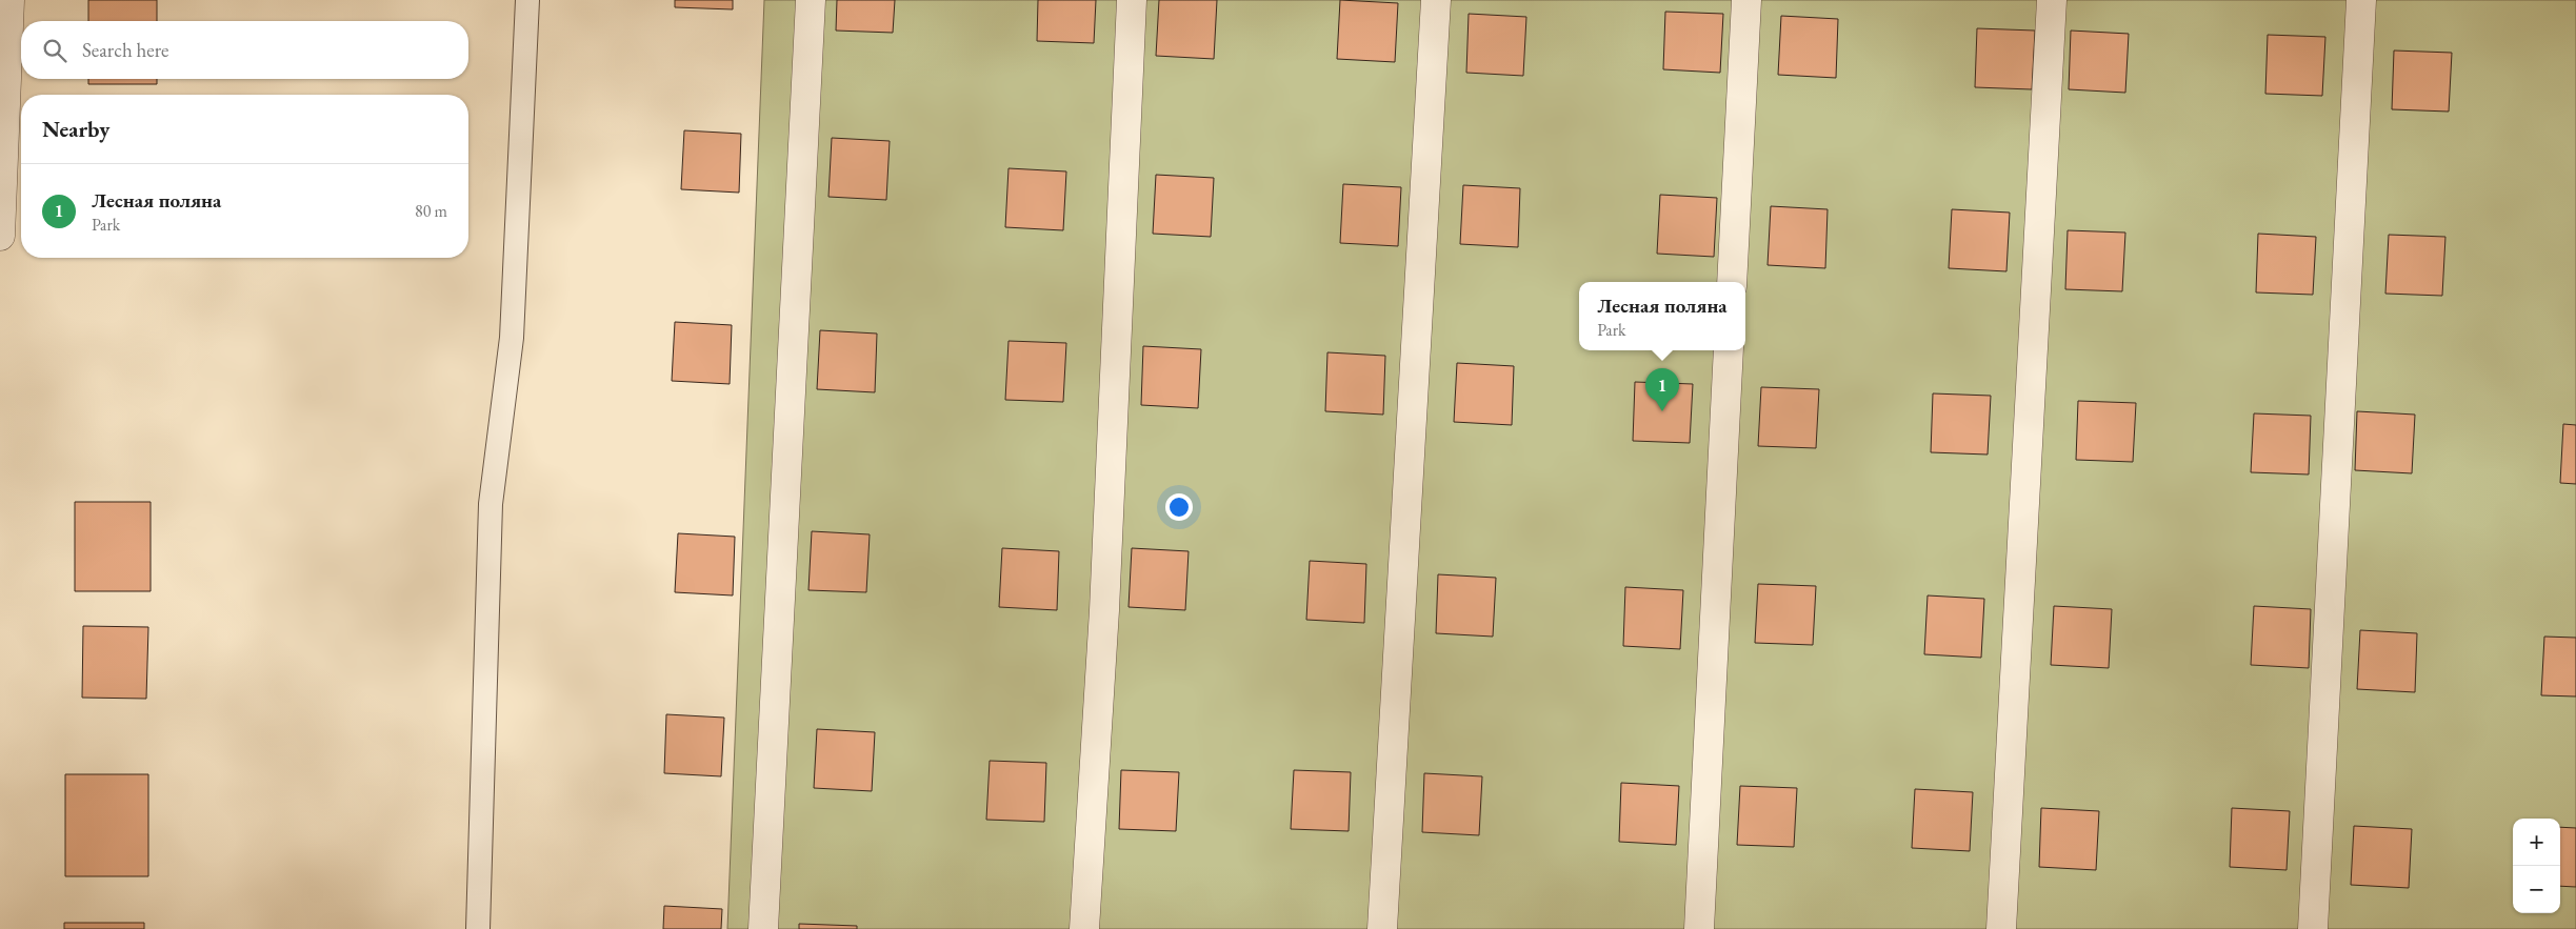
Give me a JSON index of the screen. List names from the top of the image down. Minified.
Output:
{"page":{"search":"Search here","heading":"Nearby","list":[{"mark":"1","name":"Лесная поляна","note":"Park","value":"80 m"}],"popup":["Лесная поляна","Park"],"pins":"1","map_buttons":["+","−"]}}
